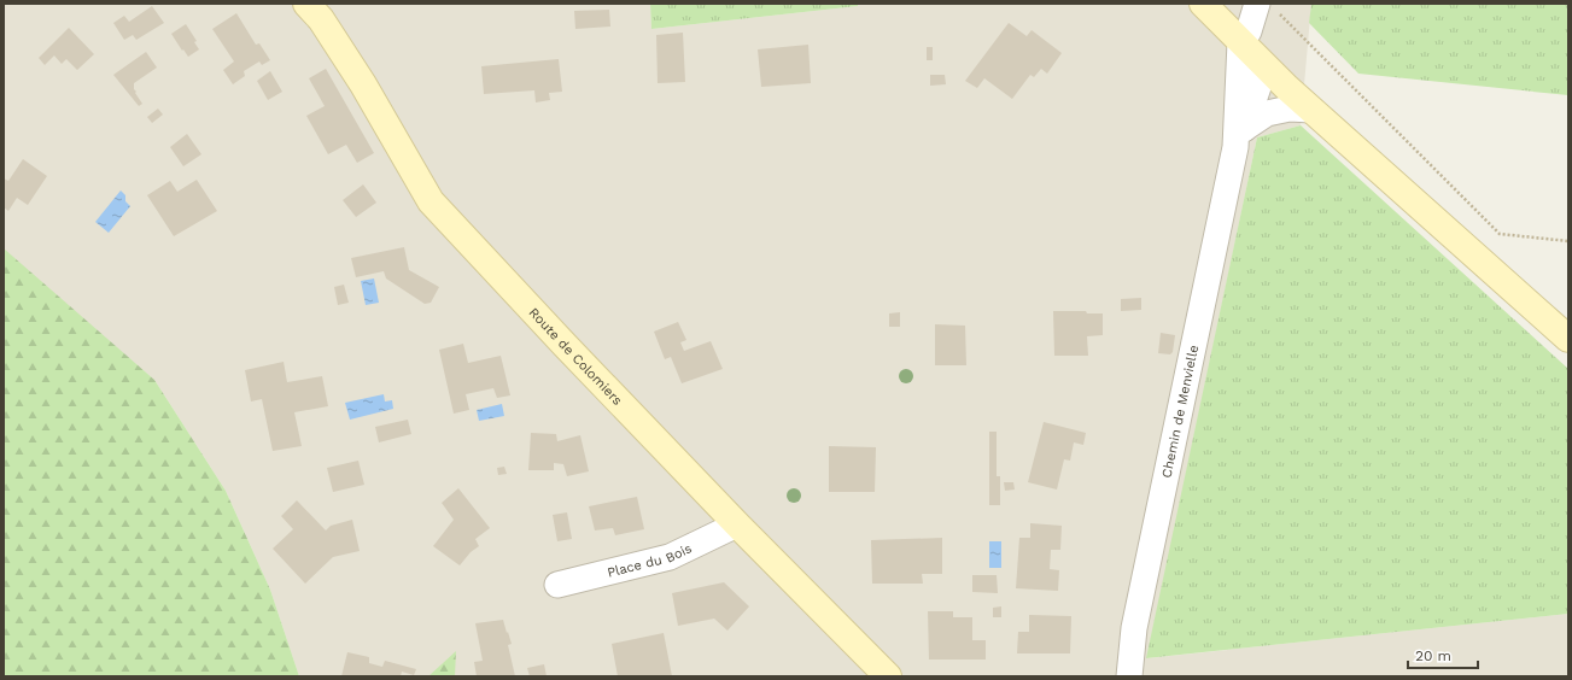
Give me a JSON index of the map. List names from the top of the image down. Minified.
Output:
{"streets":{"street":["Route de Colomiers","Chemin de Menvielle","Place du Bois"]},"crossings":[["Route de Colomiers","Place du Bois"]],"scale_bar":"20 m"}
